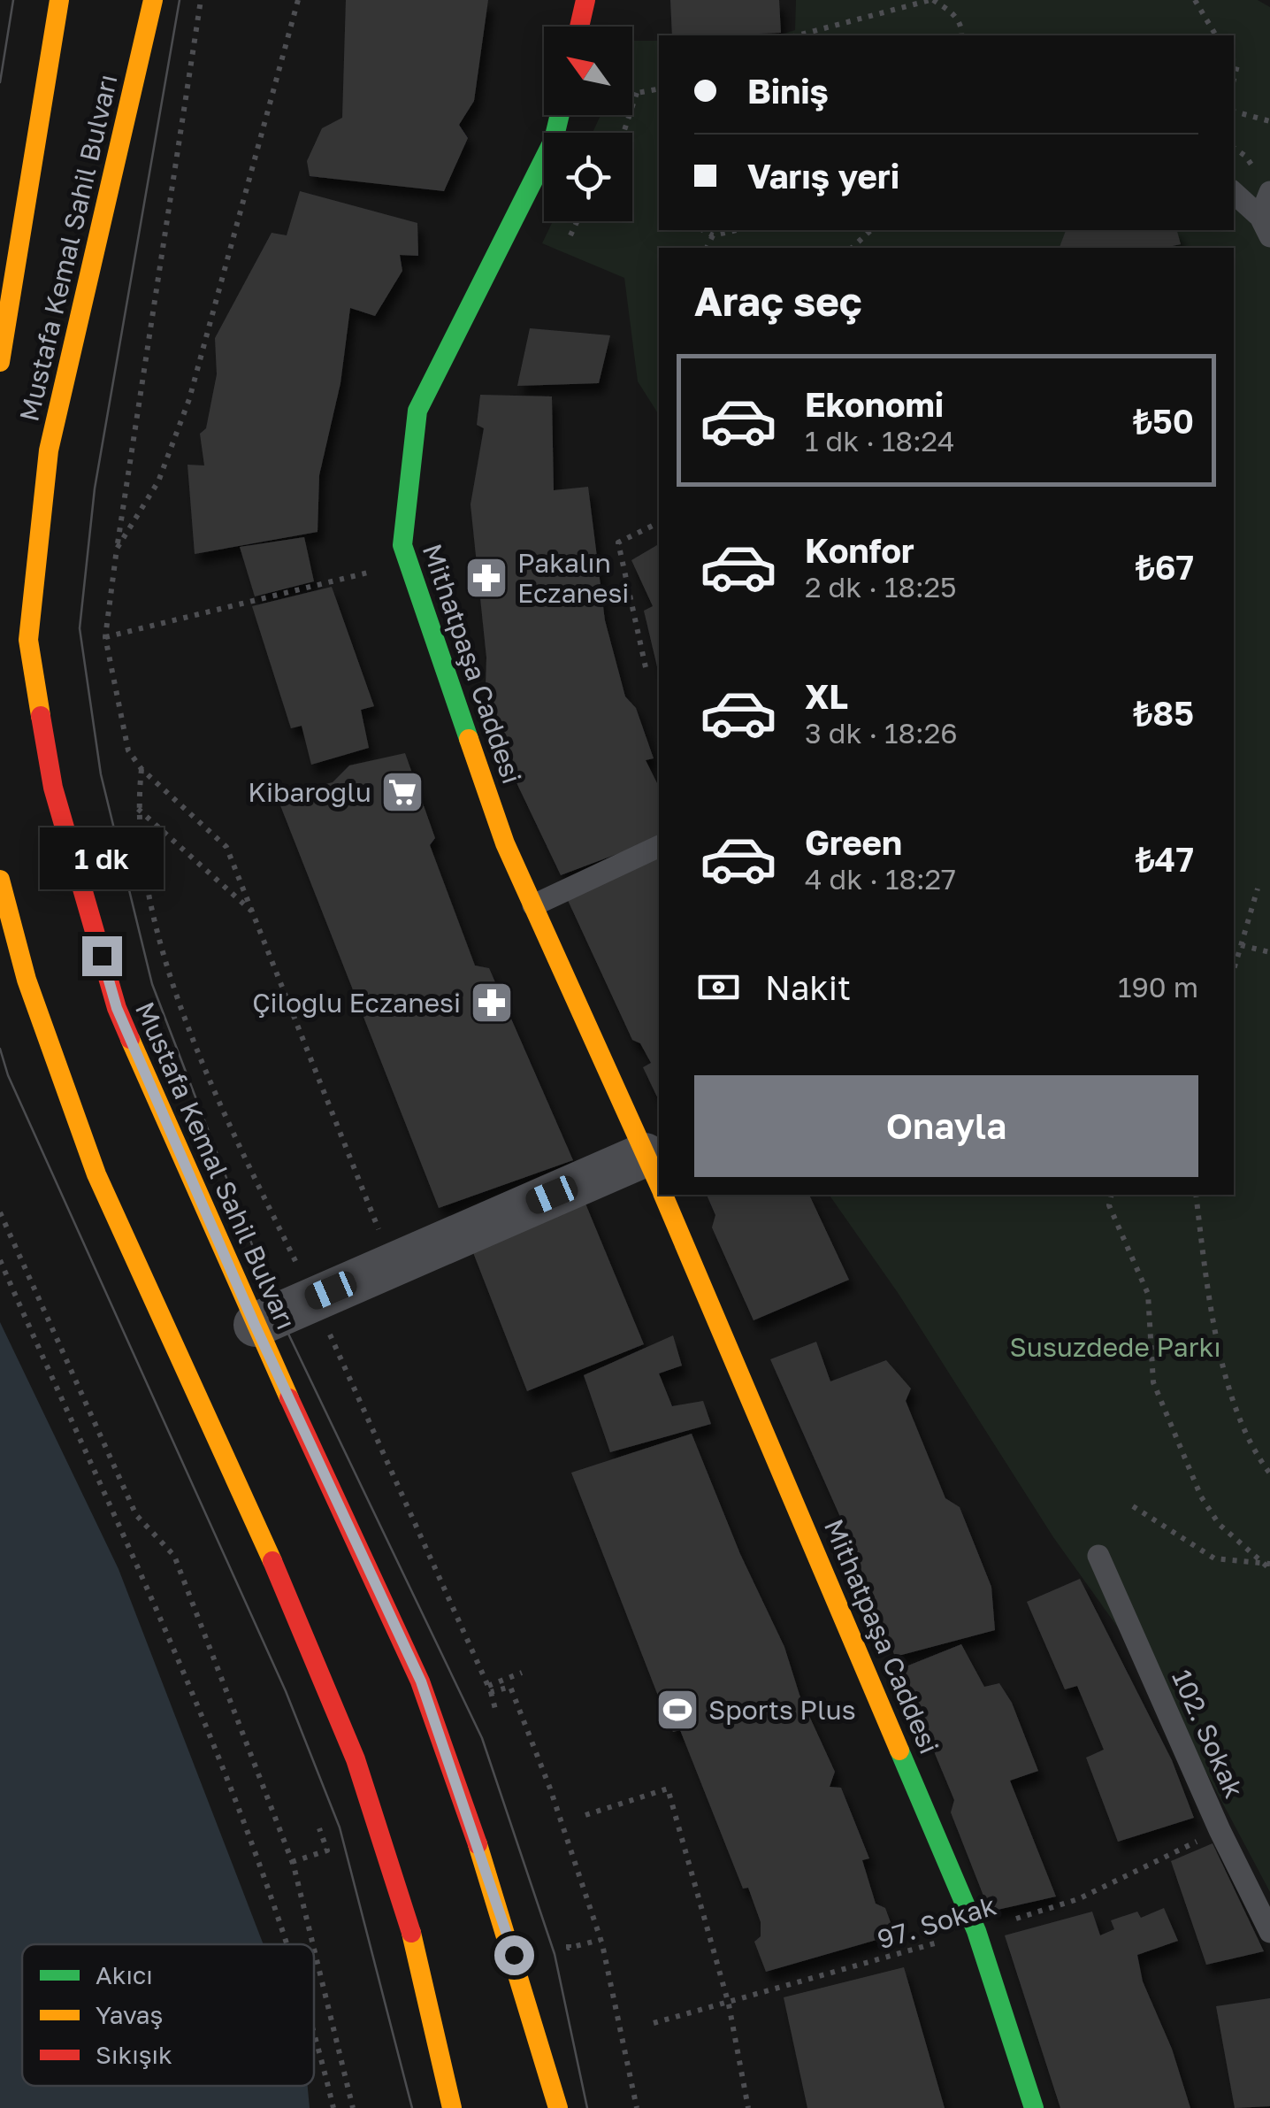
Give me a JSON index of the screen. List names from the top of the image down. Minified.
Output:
{"streets":{"main road":["Mustafa Kemal Sahil Bulvarı","Mithatpaşa Caddesi"],"lane":["102. Sokak"],"path":["97. Sokak"]},"crossings":[["Mithatpaşa Caddesi","97. Sokak"],["102. Sokak","97. Sokak"]],"parks":["Susuzdede Parkı"],"places":{"pharmacy":["Pakalın Eczanesi","Çiloğlu Eczanesi"],"supermarket":["Kibaroğlu"],"sports":["Sports Plus"]},"legend":["Akıcı","Yavaş","Sıkışık"],"north":"top left","page":{"banner":["Biniş","Varış yeri"],"heading":"Araç seç","list":[{"name":"Ekonomi","note":"1 dk · 18:24","value":"₺50"},{"name":"Konfor","note":"2 dk · 18:25","value":"₺67"},{"name":"XL","note":"3 dk · 18:26","value":"₺85"},{"name":"Green","note":"4 dk · 18:27","value":"₺47"}],"bubble":"1 dk","pay":["Nakit","190 m"],"buttons":"Onayla"}}
